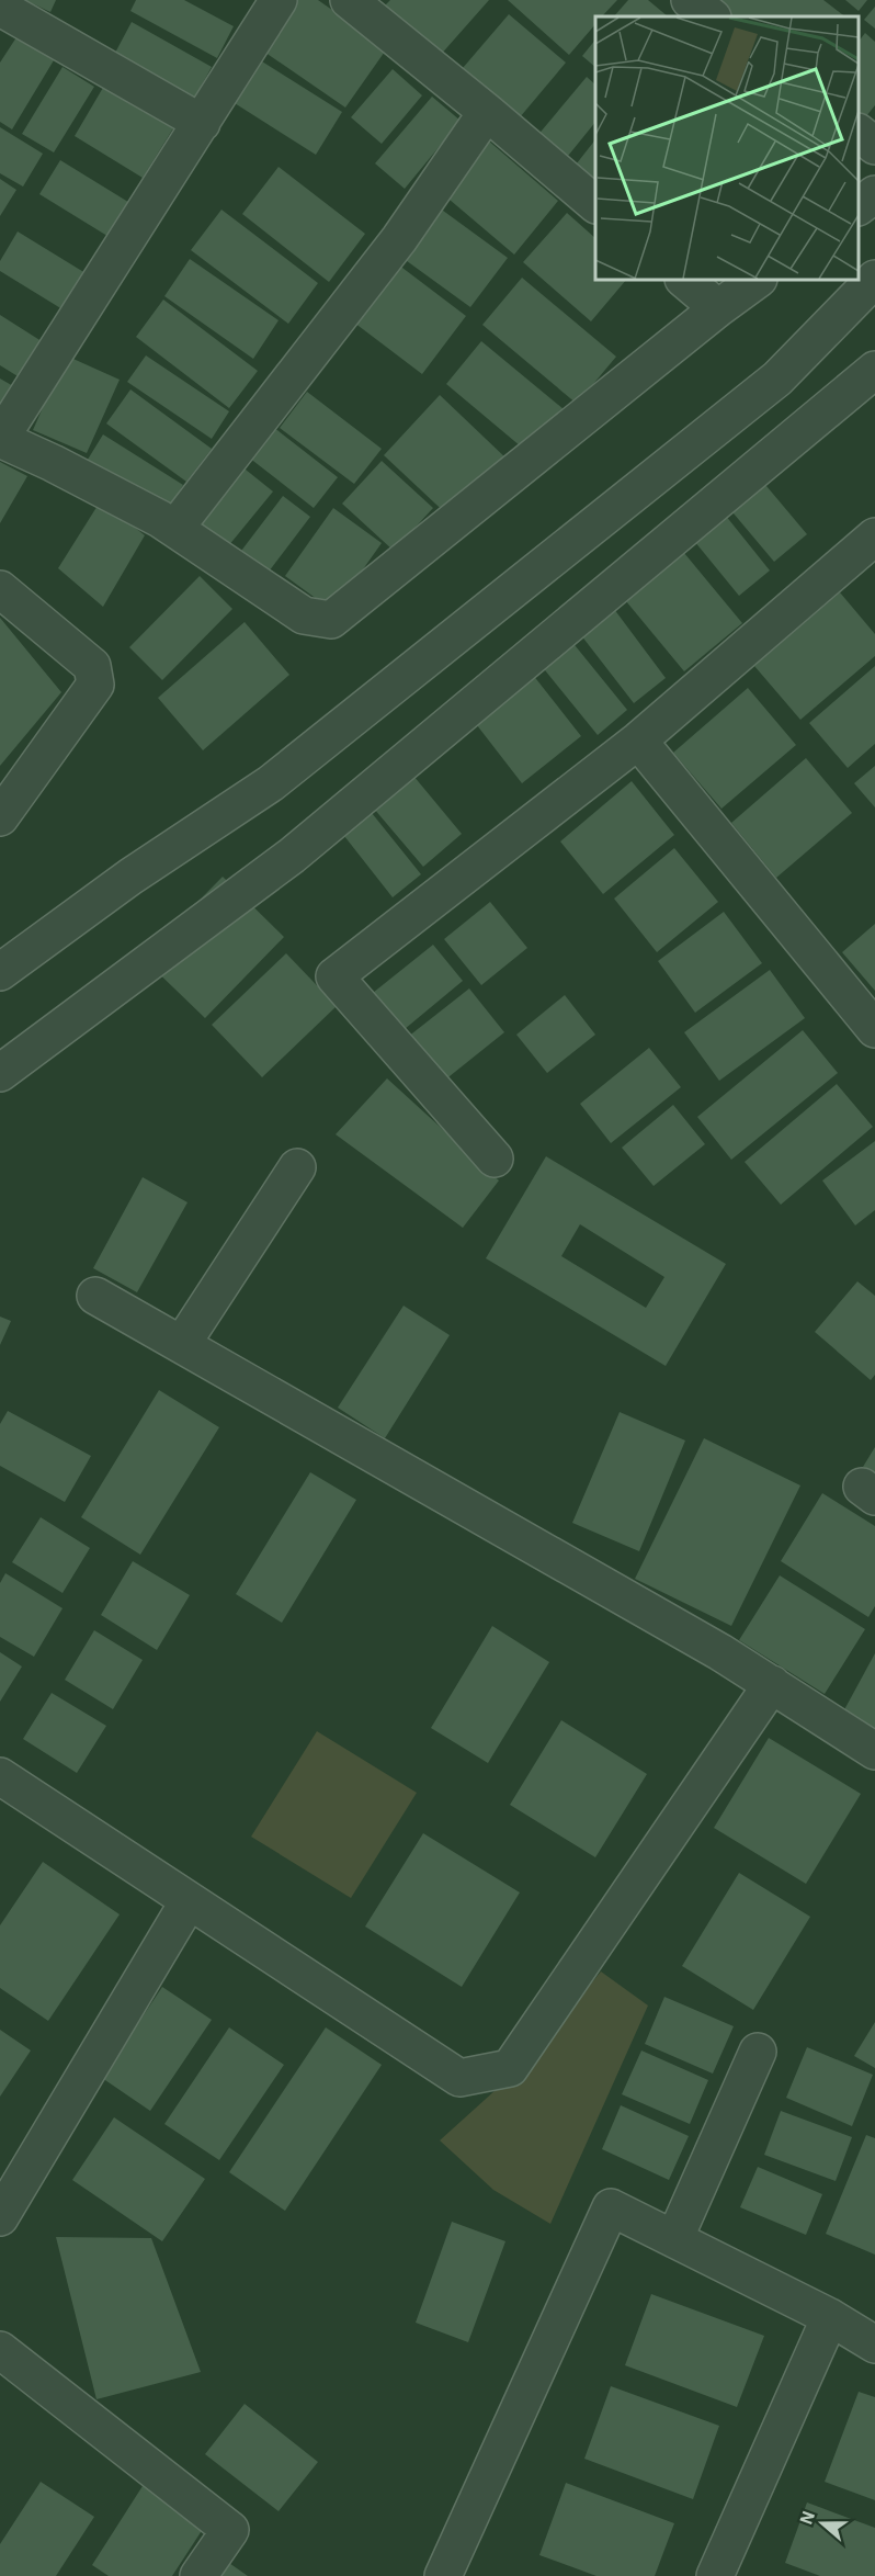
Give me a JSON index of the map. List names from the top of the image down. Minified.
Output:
{"north":"left"}
